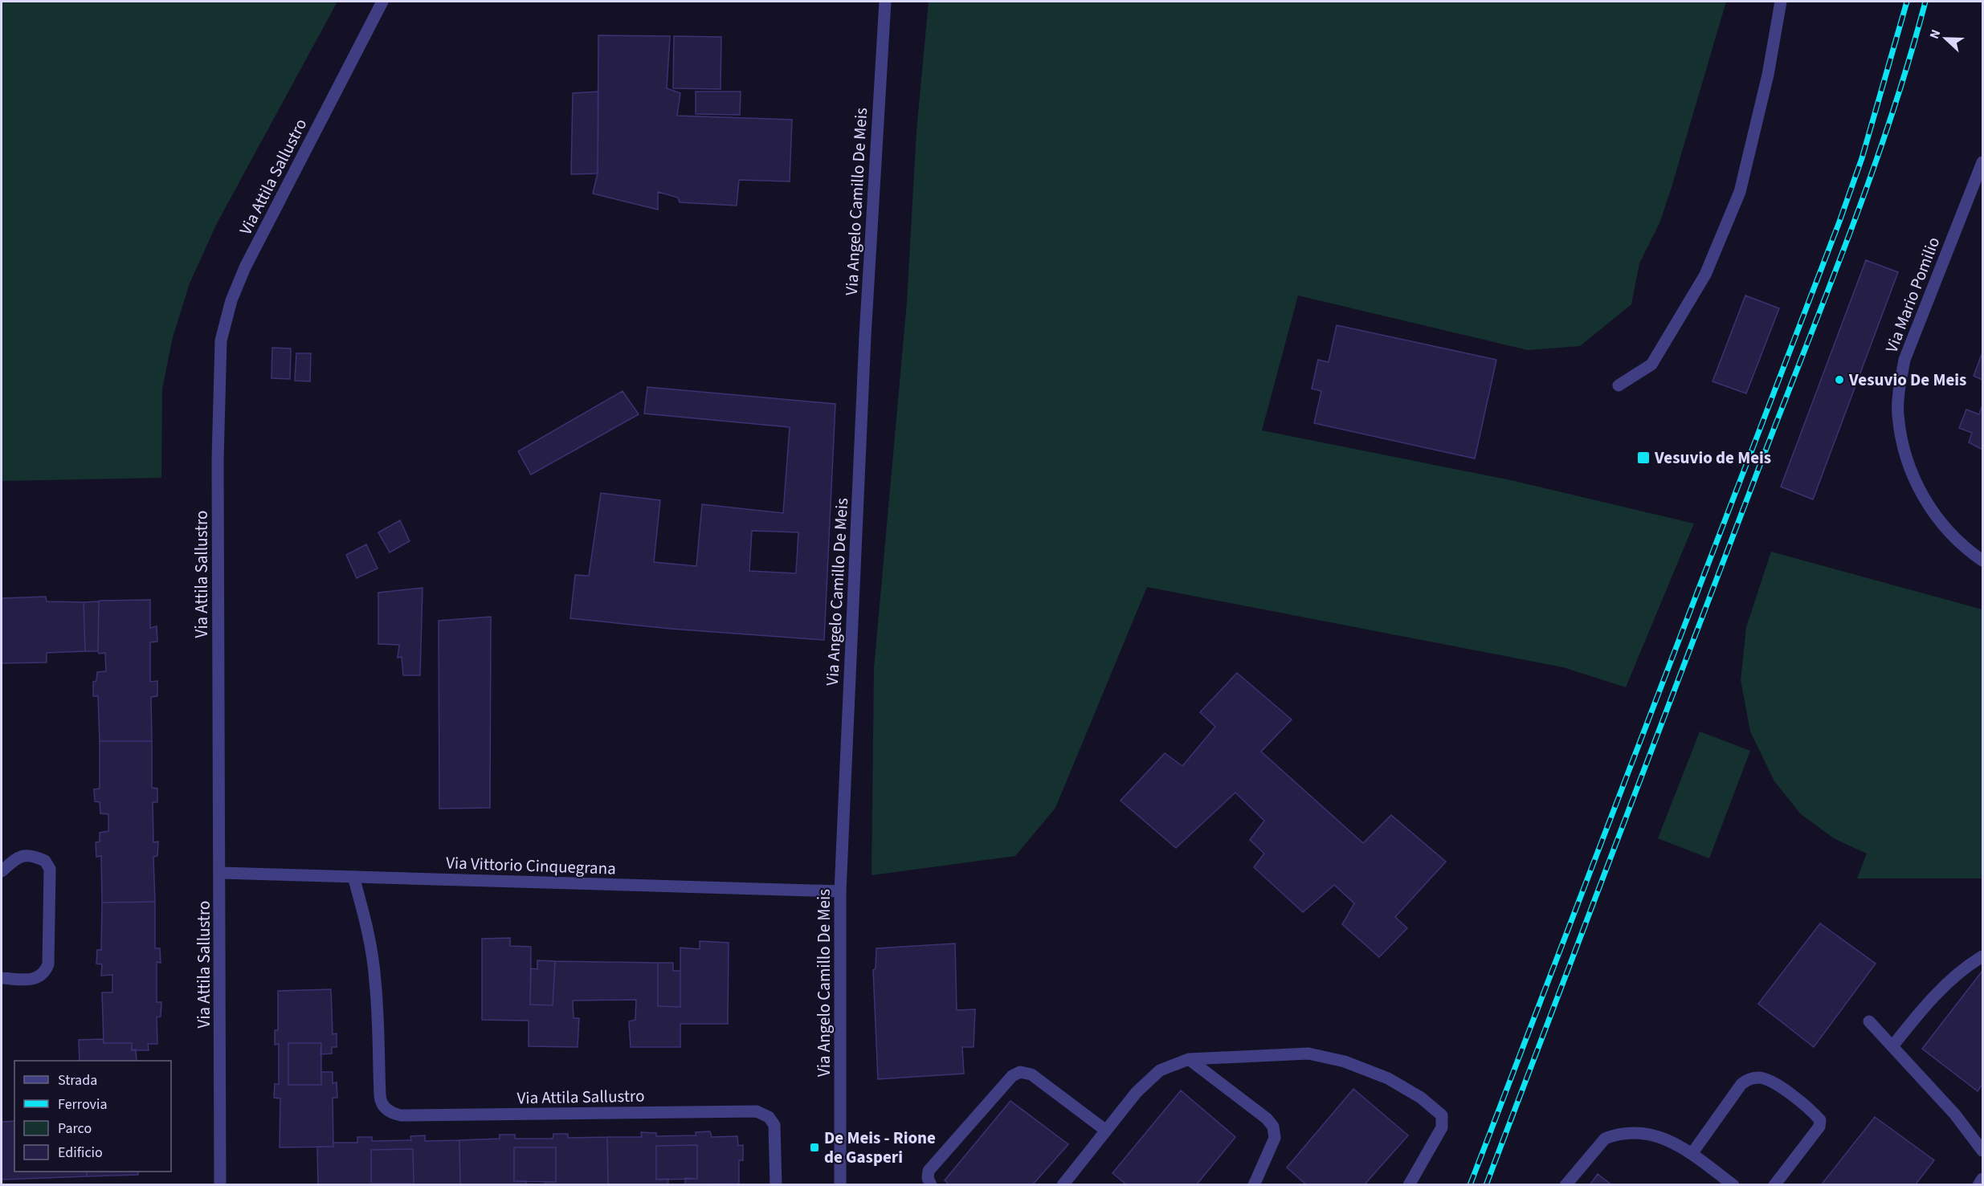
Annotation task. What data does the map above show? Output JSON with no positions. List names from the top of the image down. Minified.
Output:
{"streets":{"street":["Via Attila Sallustro","Via Angelo Camillo De Meis","Via Mario Pomilio","Via Vittorio Cinquegrana"]},"crossings":[["Via Attila Sallustro","Via Vittorio Cinquegrana"],["Via Angelo Camillo De Meis","Via Vittorio Cinquegrana"]],"places":{"other":["Vesuvio De Meis"],"transit":["Vesuvio de Meis","De Meis - Rione de Gasperi"]},"legend":["Strada","Ferrovia","Parco","Edificio"],"north":"left"}
